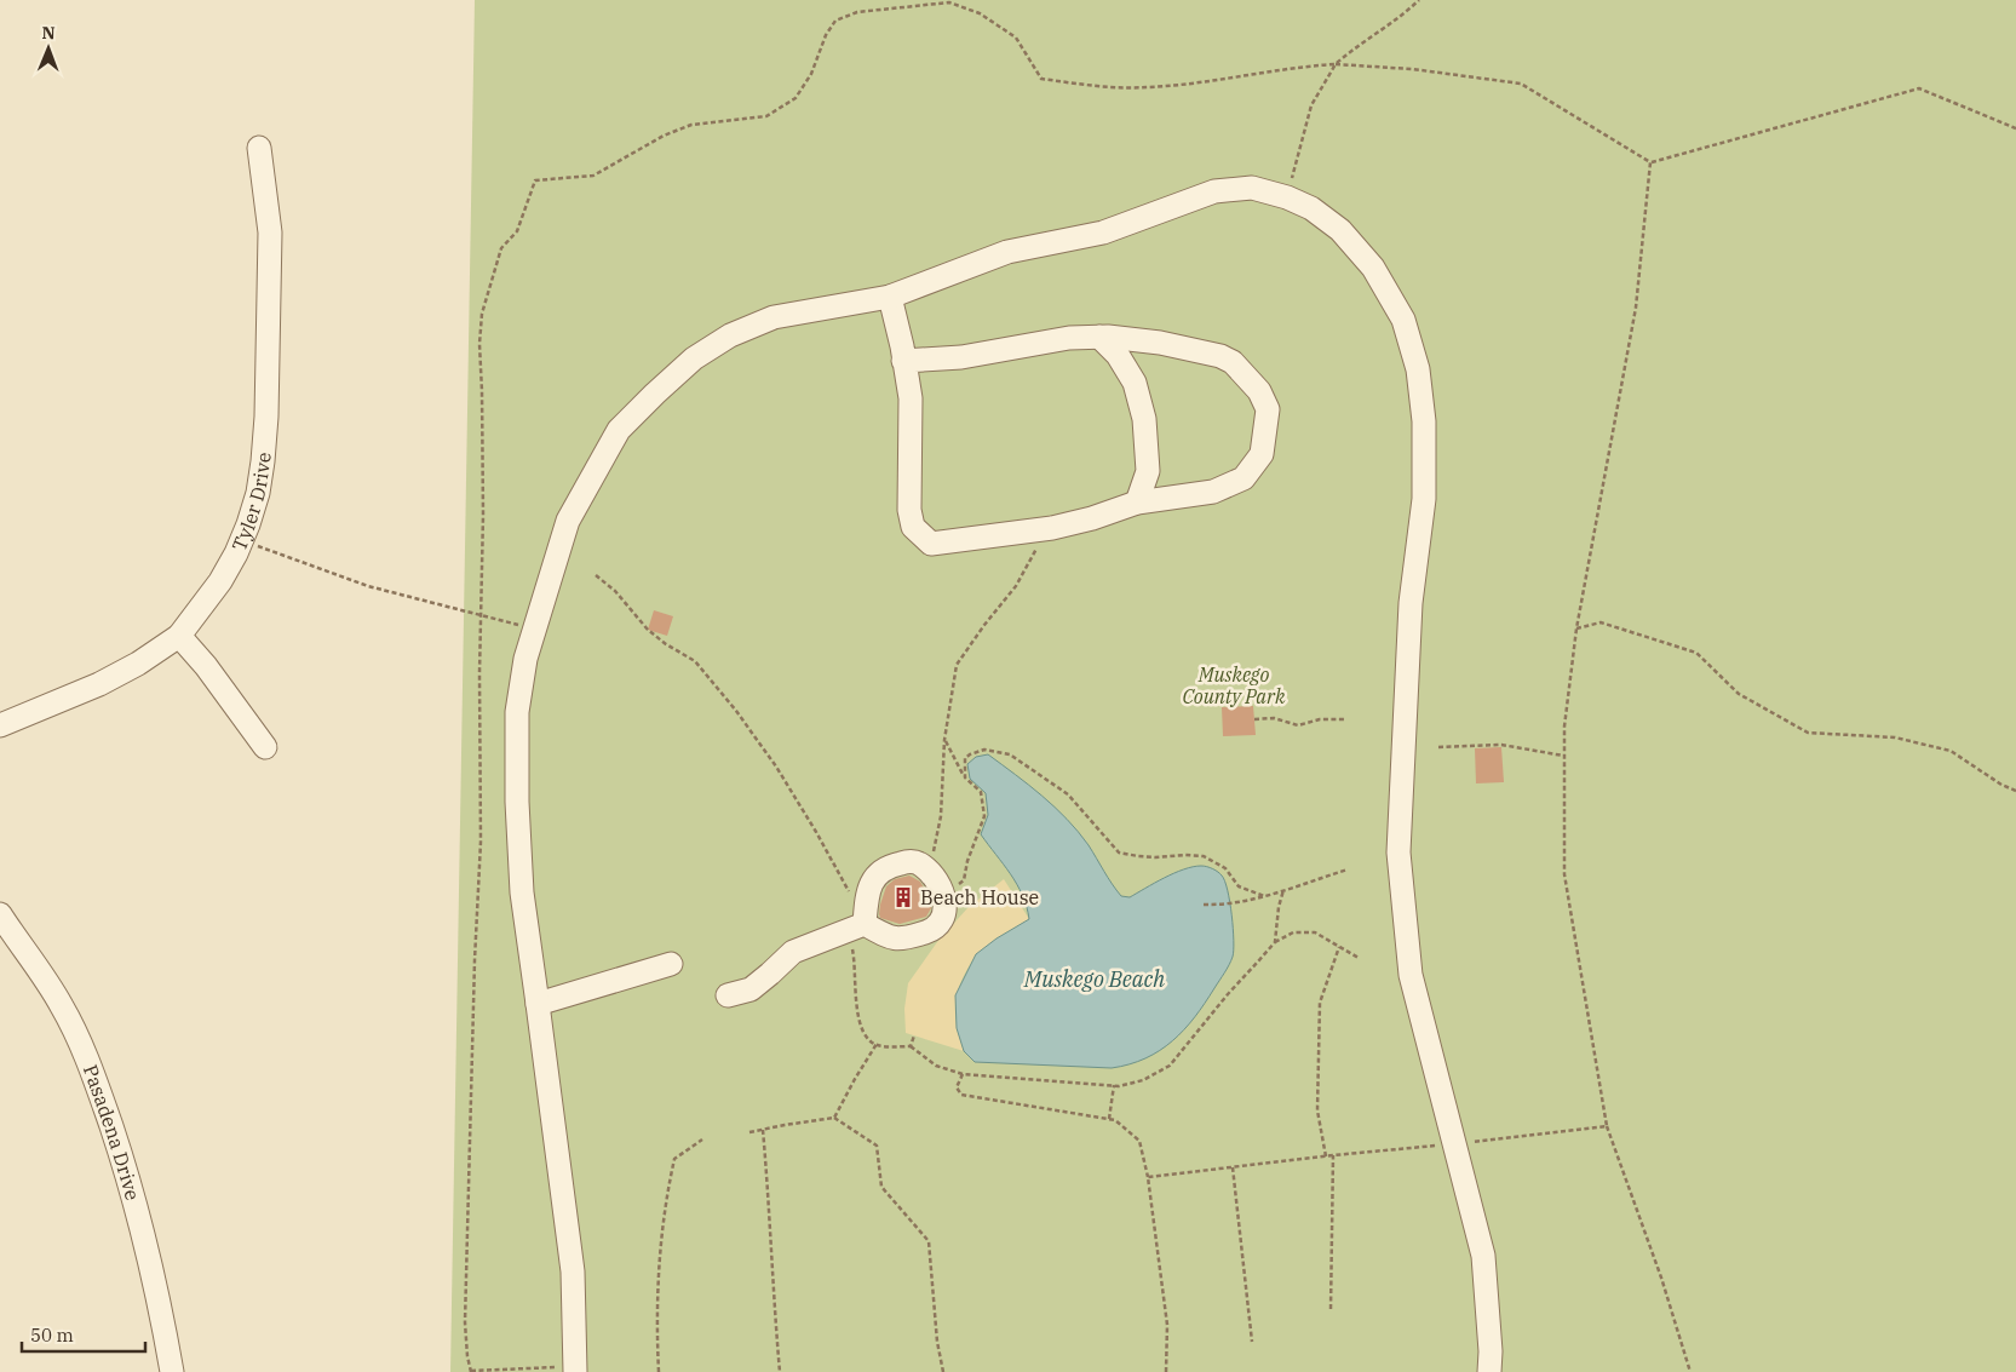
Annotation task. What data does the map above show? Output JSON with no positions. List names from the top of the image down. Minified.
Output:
{"streets":{"street":["Tyler Drive","Pasadena Drive"]},"water":["Muskego Beach"],"parks":["Muskego County Park"],"places":{"building":["Beach House"]},"scale_bar":"50 m","north":"top"}
